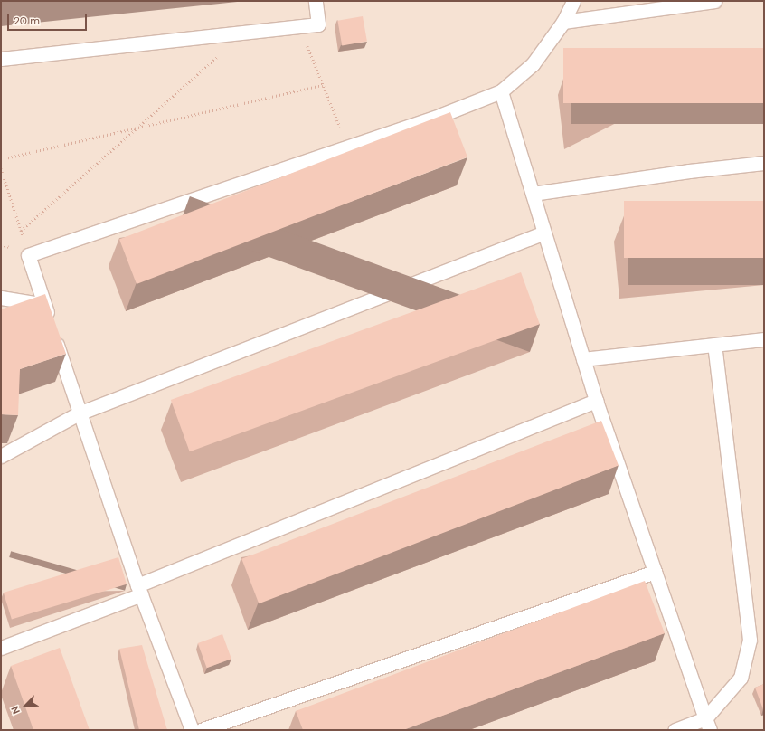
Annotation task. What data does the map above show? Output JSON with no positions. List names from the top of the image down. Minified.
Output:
{"scale_bar":"20 m","north":"bottom left"}
